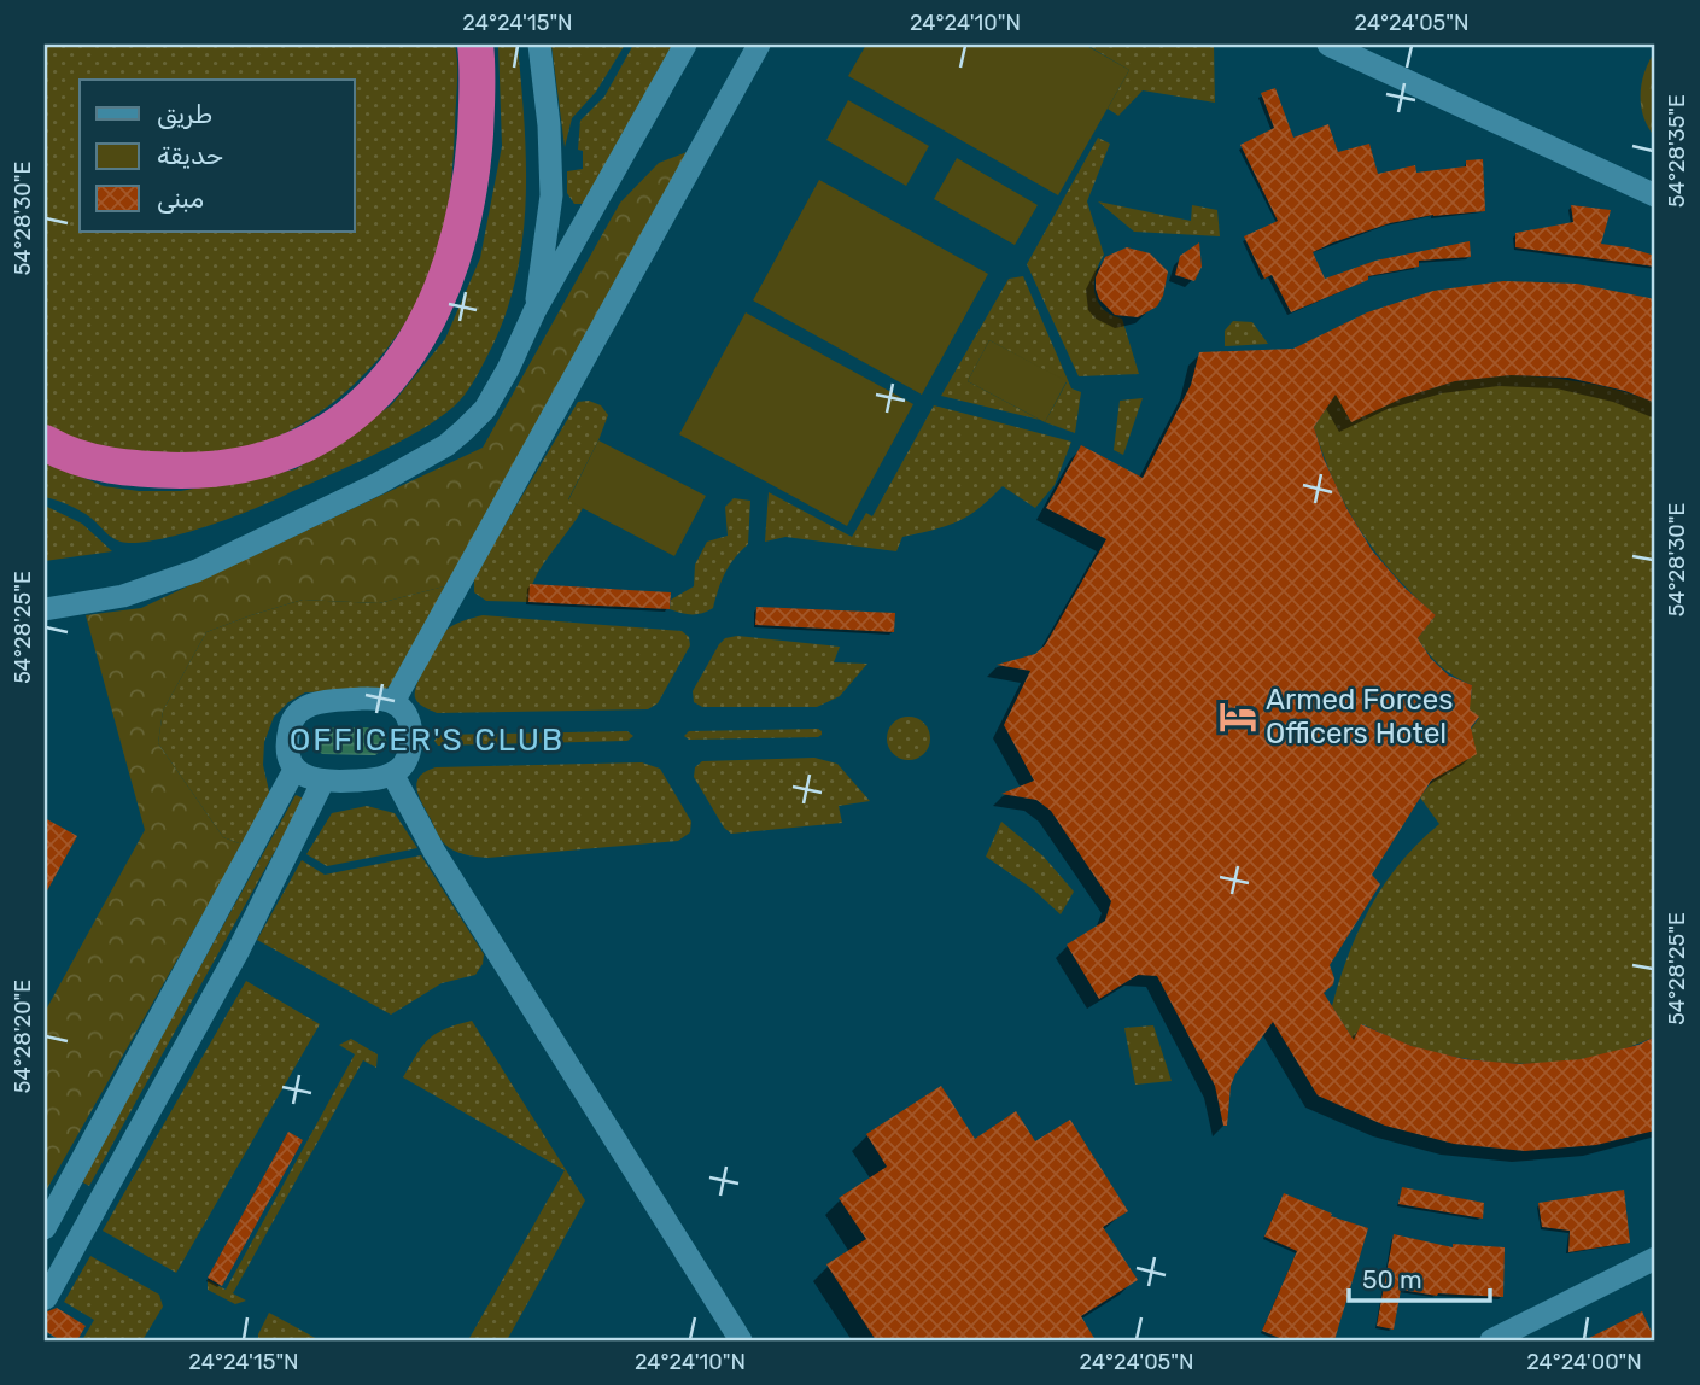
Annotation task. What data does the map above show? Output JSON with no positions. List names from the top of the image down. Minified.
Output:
{"districts":["OFFICER'S CLUB"],"places":{"hotel":["Armed Forces Officers Hotel"]},"legend":["طريق","حديقة","مبنى"],"scale_bar":"50 m","coordinates":["24°24'15\"N","24°24'10\"N","24°24'05\"N","54°28'35\"E","54°28'30\"E","54°28'25\"E","54°28'20\"E","24°24'00\"N"]}
